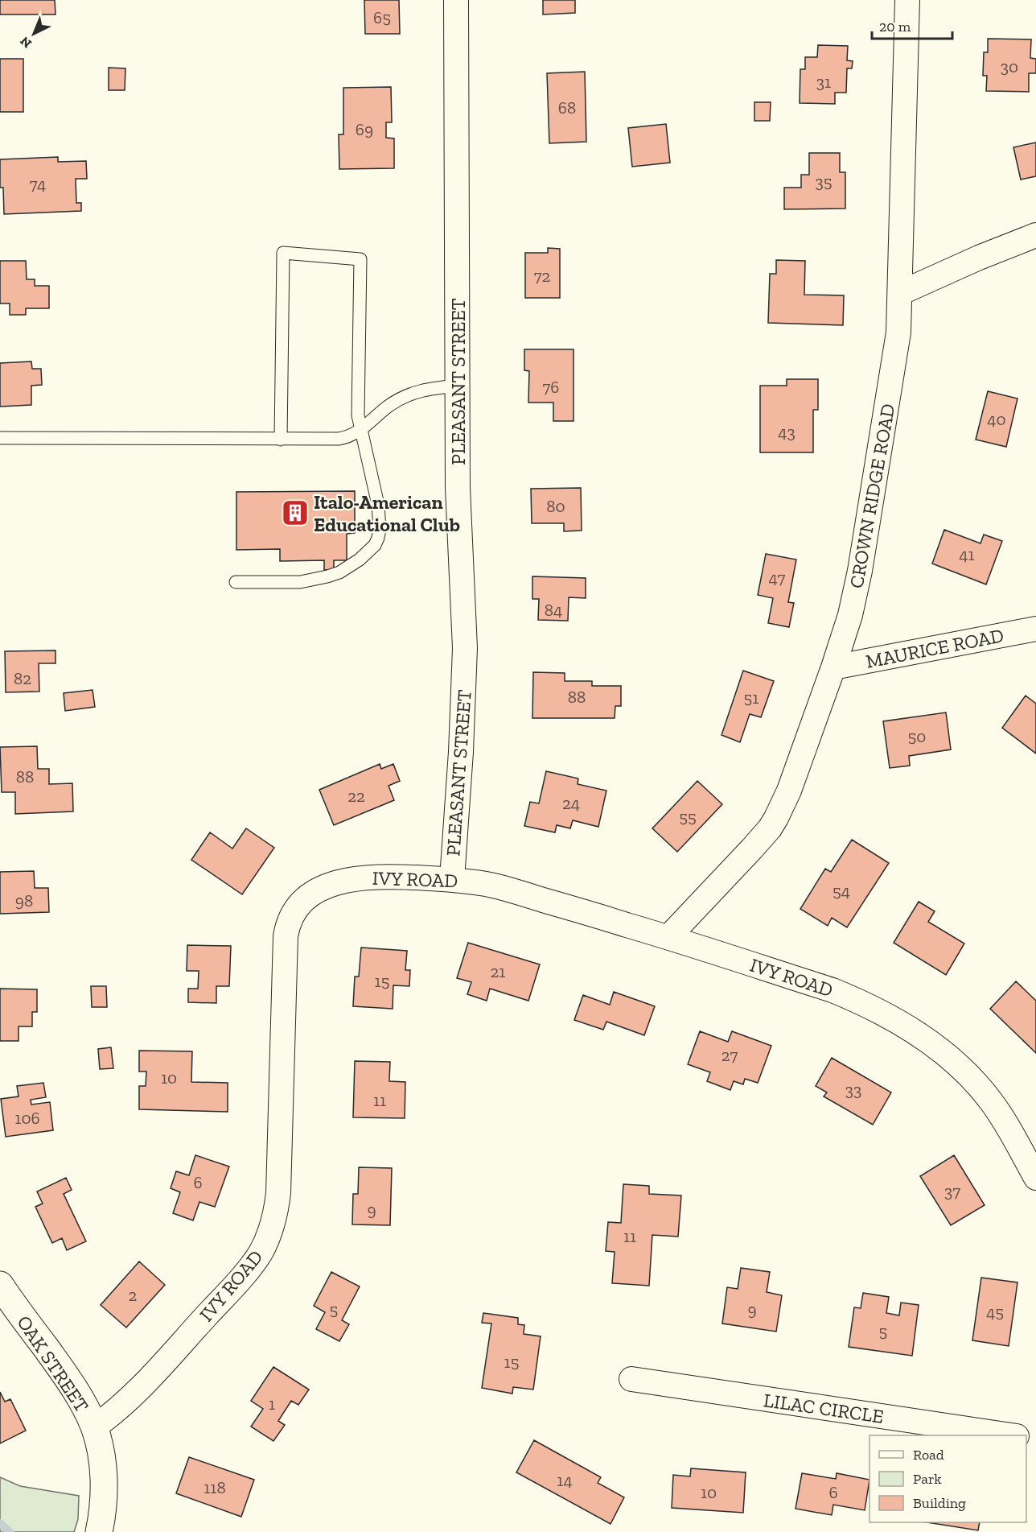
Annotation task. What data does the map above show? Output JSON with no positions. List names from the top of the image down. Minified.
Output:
{"streets":{"street":["PLEASANT STREET","CROWN RIDGE ROAD","MAURICE ROAD","IVY ROAD","OAK STREET","LILAC CIRCLE"]},"crossings":[["PLEASANT STREET","IVY ROAD"],["CROWN RIDGE ROAD","MAURICE ROAD"],["CROWN RIDGE ROAD","IVY ROAD"],["IVY ROAD","OAK STREET"]],"places":{"building":["Italo-American Educational Club"]},"house_numbers":["65","30","31","68","69","35","74","72","76","40","43","80","41","47","84","82","88","51","50","88","22","24","55","54","98","21","15","27","10","33","11","106","6","37","9","11","2","5","9","45","5","15","1","14","118","10","6"],"legend":["Road","Park","Building"],"scale_bar":"20 m","north":"bottom left"}
